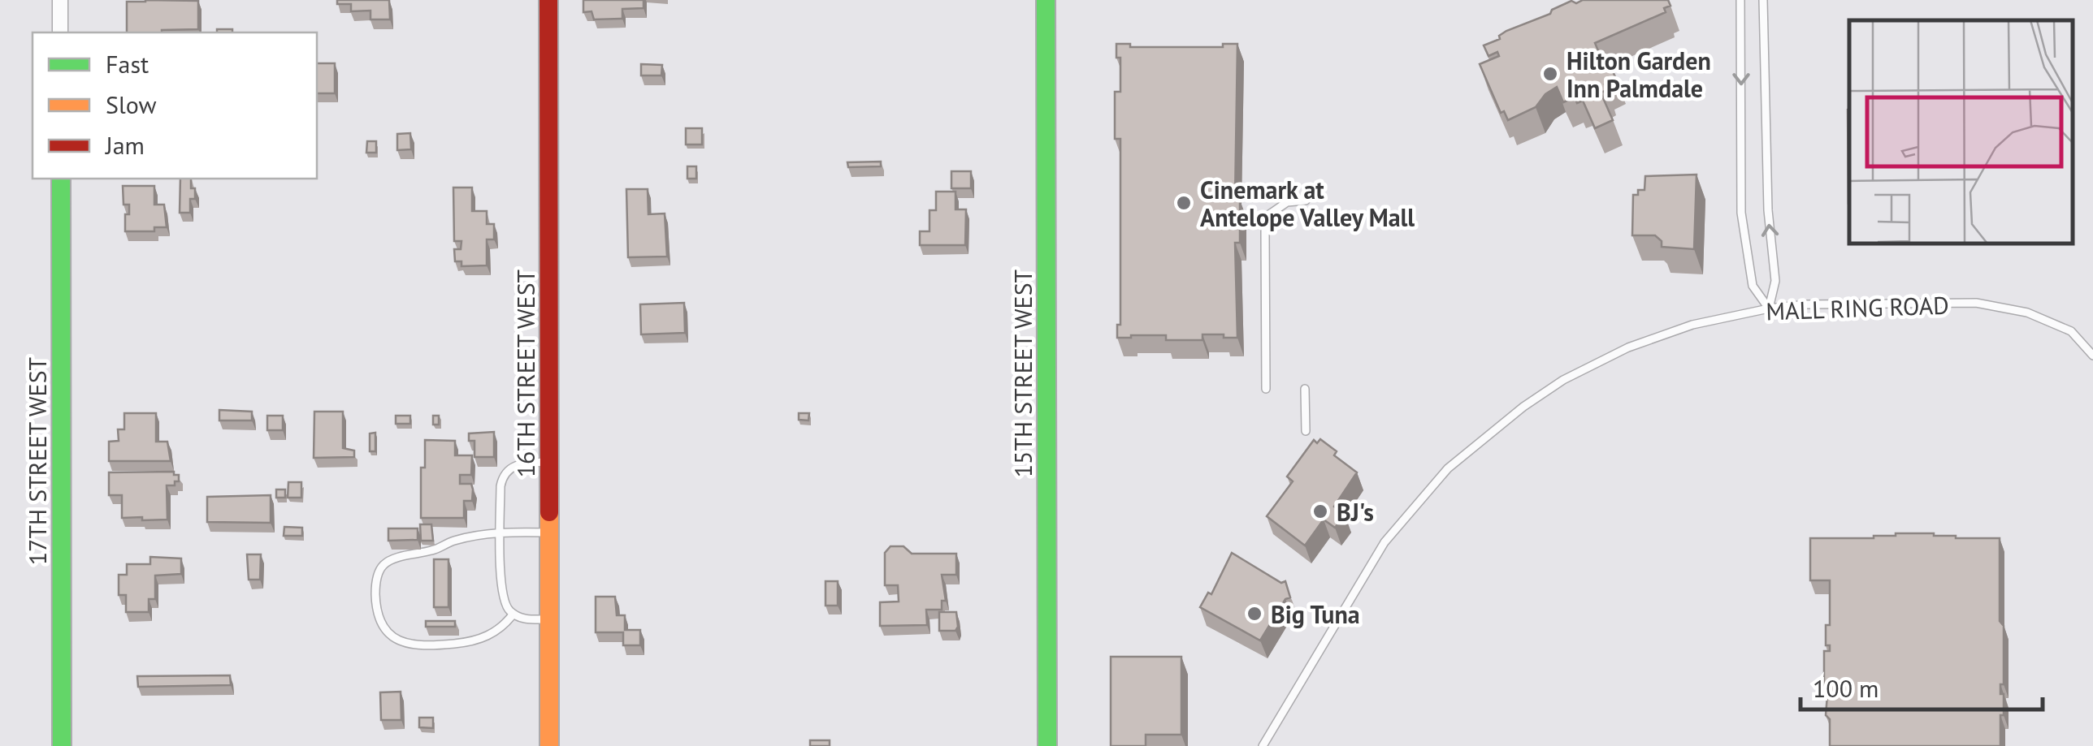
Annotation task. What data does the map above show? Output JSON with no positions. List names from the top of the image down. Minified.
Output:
{"streets":{"street":["16TH STREET WEST","15TH STREET WEST","17TH STREET WEST"],"lane":["MALL RING ROAD"]},"places":["Hilton Garden Inn Palmdale","Cinemark at Antelope Valley Mall","BJ's","Big Tuna"],"legend":["Fast","Slow","Jam"],"scale_bar":"100 m"}
